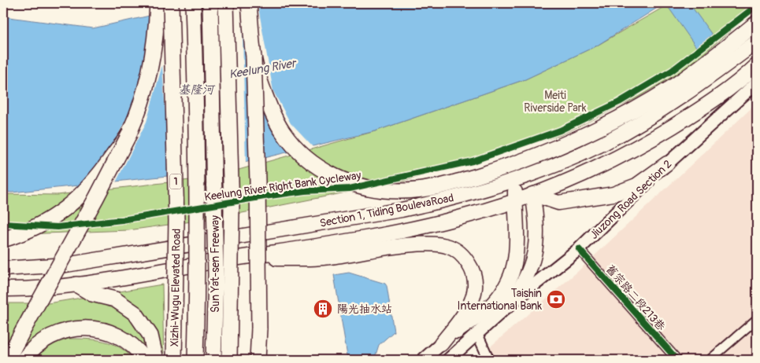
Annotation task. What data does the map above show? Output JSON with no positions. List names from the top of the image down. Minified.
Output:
{"streets":{"highway":["1","Section 1, Tiding BoulevaRoad","Sun Yat-sen Freeway","Xizhi-Wugu Elevated Road"],"main road":["Jiuzong Road Section 2"],"street":["舊宗路二段213巷"],"cycle path":["Keelung River Right Bank Cycleway"]},"crossings":[["Jiuzong Road Section 2","舊宗路二段213巷"]],"water":["Keelung River","基隆河"],"parks":["Meiti Riverside Park"],"places":{"bank":["Taishin International Bank"],"building":["陽光抽水站"]}}
